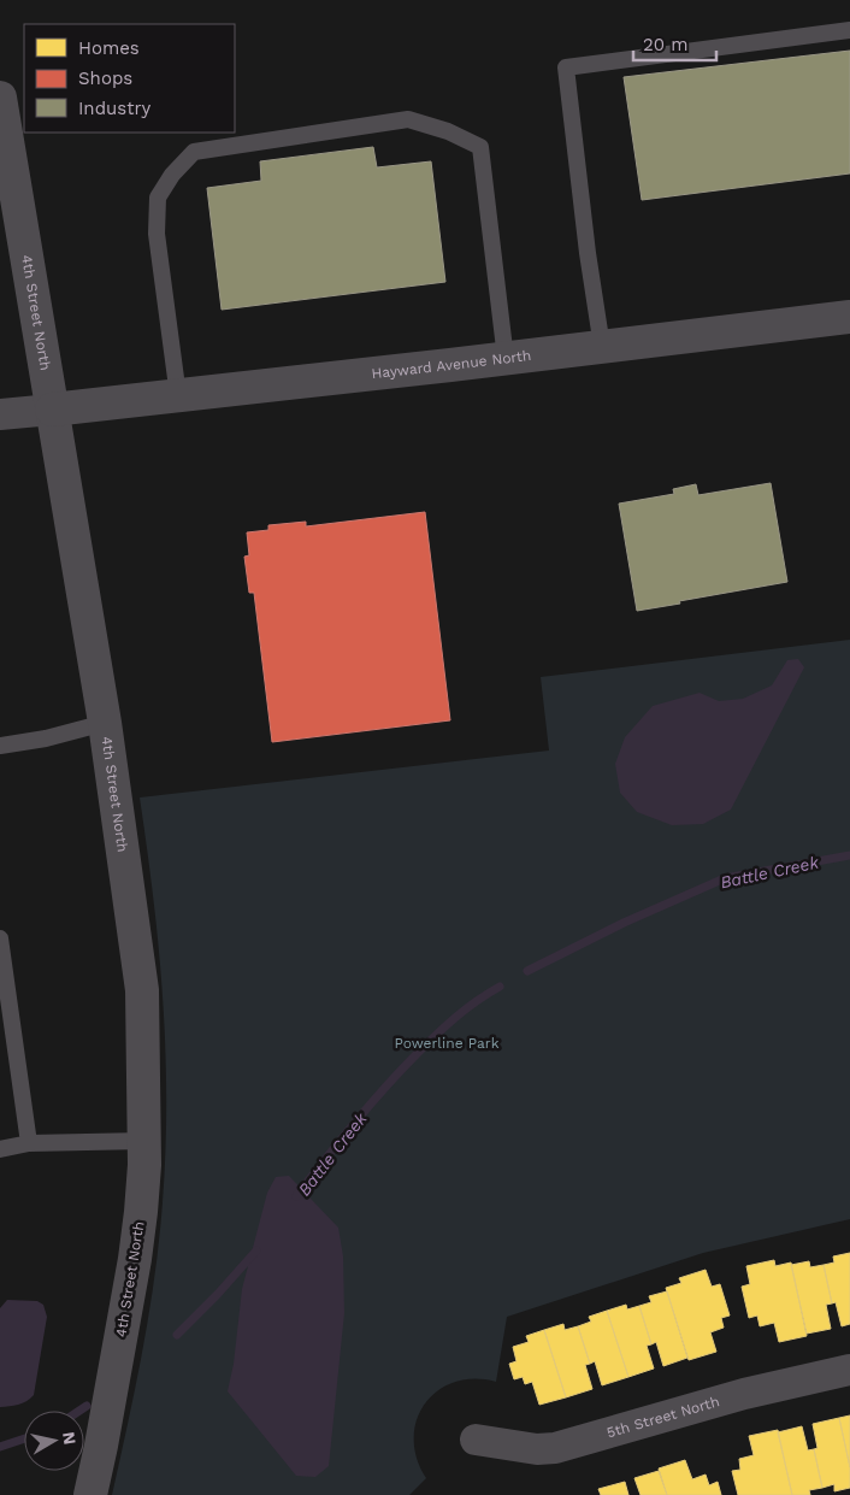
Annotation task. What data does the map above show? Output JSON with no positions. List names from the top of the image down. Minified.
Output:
{"streets":{"street":["4th Street North","Hayward Avenue North","5th Street North"]},"crossings":[["4th Street North","Hayward Avenue North"]],"water":["Battle Creek"],"parks":["Powerline Park"],"legend":["Homes","Shops","Industry"],"scale_bar":"20 m","north":"right"}
